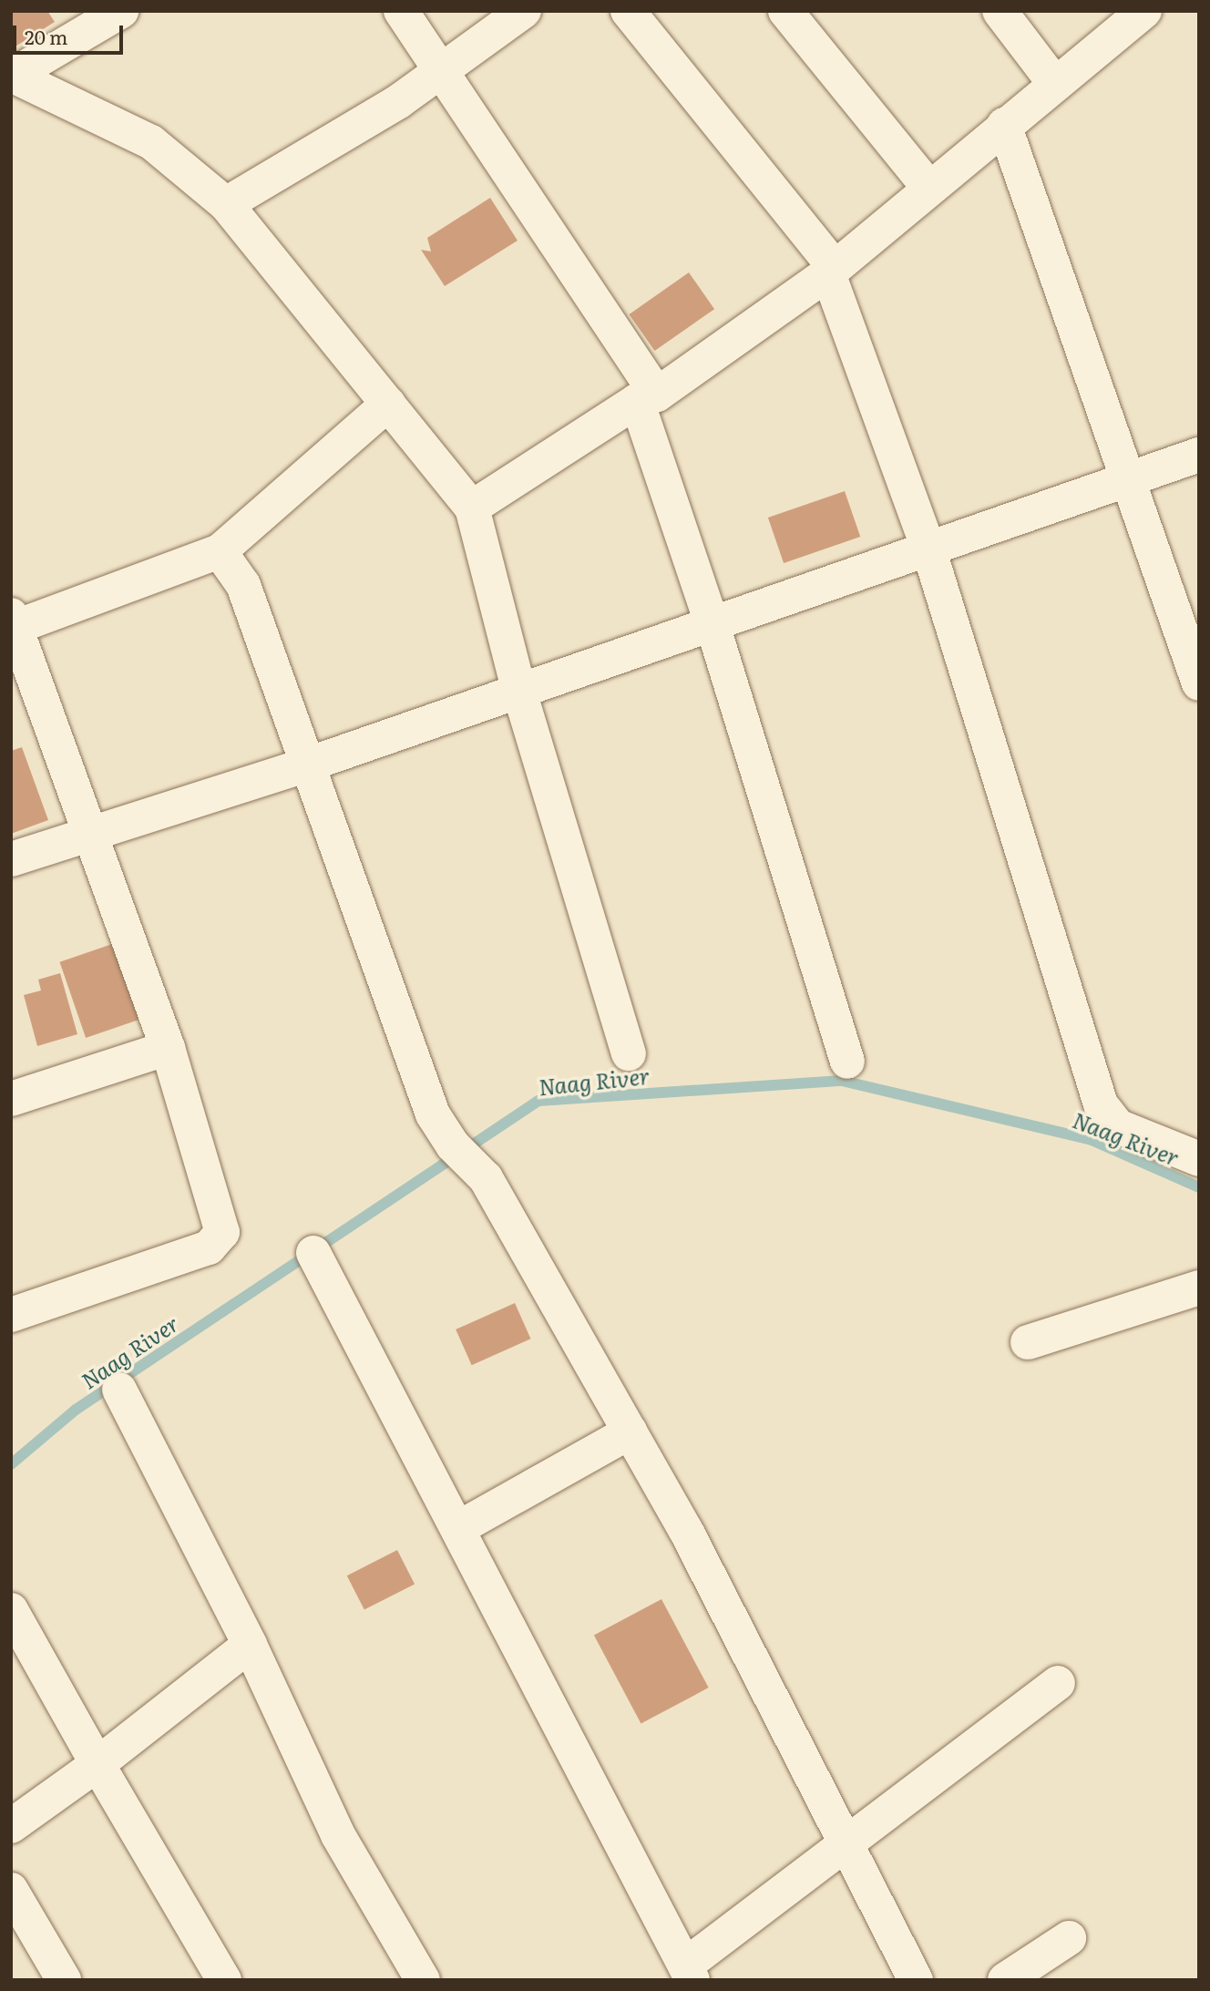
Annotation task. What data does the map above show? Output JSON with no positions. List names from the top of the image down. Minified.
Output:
{"water":["Naag River"],"scale_bar":"20 m"}
